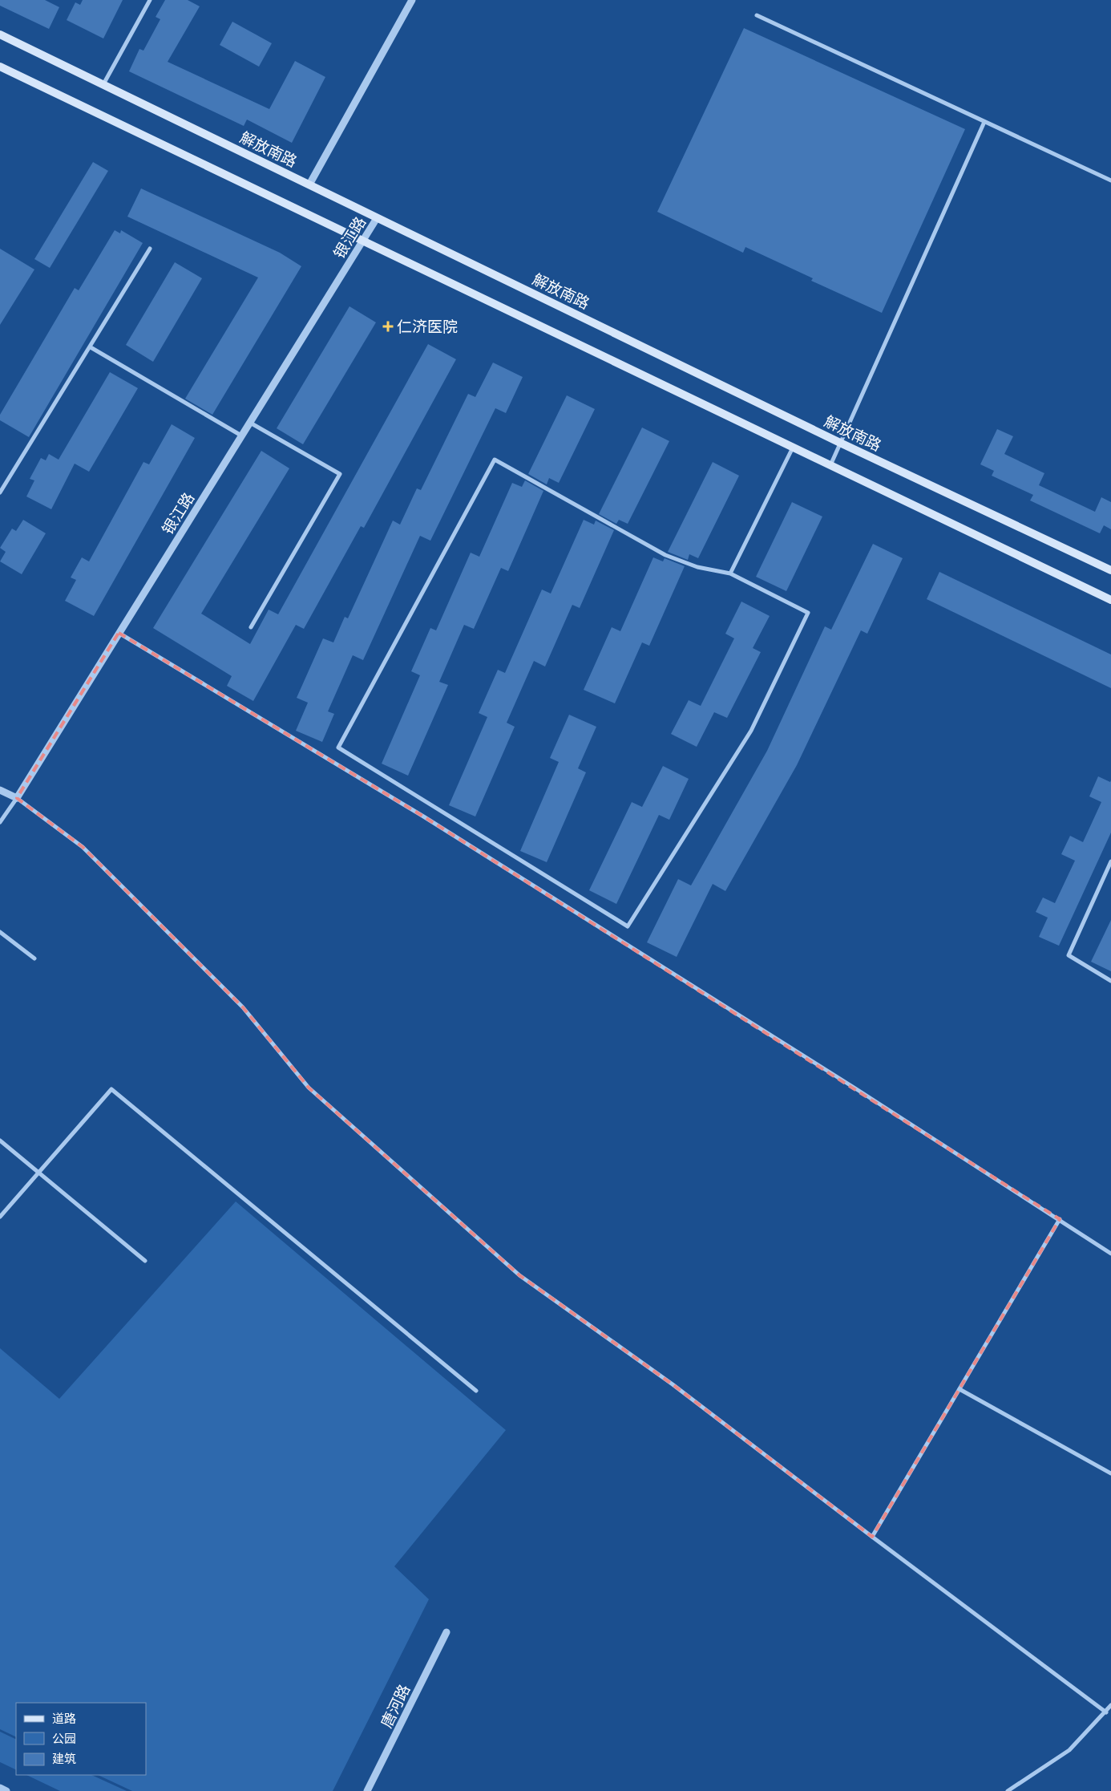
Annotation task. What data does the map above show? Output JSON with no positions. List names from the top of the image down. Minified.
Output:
{"streets":{"main road":["解放南路"],"street":["银江路","唐河路"]},"crossings":[["解放南路","银江路"]],"places":{"health":["仁济医院"]},"legend":["道路","公园","建筑"]}
